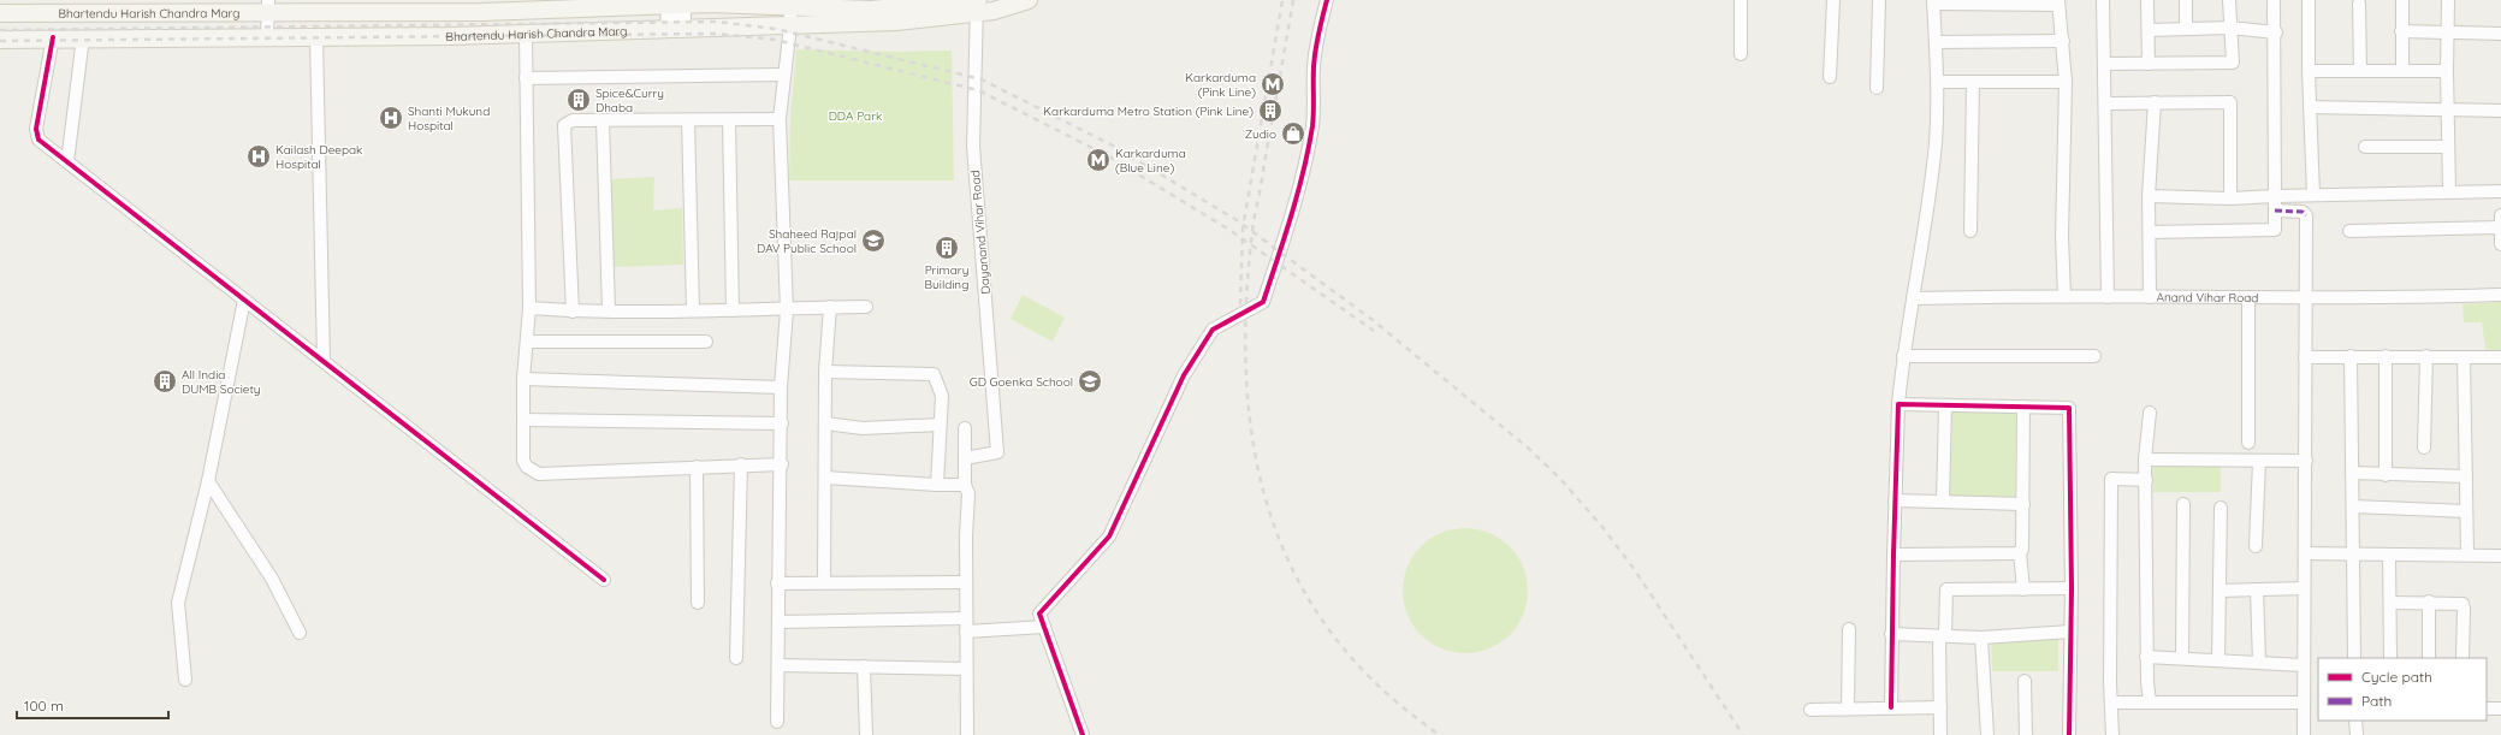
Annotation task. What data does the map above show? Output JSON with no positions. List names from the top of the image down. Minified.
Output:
{"streets":{"main road":["Bhartendu Harish Chandra Marg"],"street":["Dayanand Vihar Road","Anand Vihar Road"]},"crossings":[["Bhartendu Harish Chandra Marg","Dayanand Vihar Road"]],"parks":["DDA Park"],"places":{"metro station":["Karkarduma (Pink Line)","Karkarduma (Blue Line)"],"building":["Spice&Curry Dhaba","Karkarduma Metro Station (Pink Line)","Primary Building","All India DUMB Society"],"hospital":["Shanti Mukund Hospital","Kailash Deepak Hospital"],"shop":["Zudio"],"school or university":["Shaheed Rajpal DAV Public School","GD Goenka School"]},"legend":["Cycle path","Path"],"scale_bar":"100 m"}
